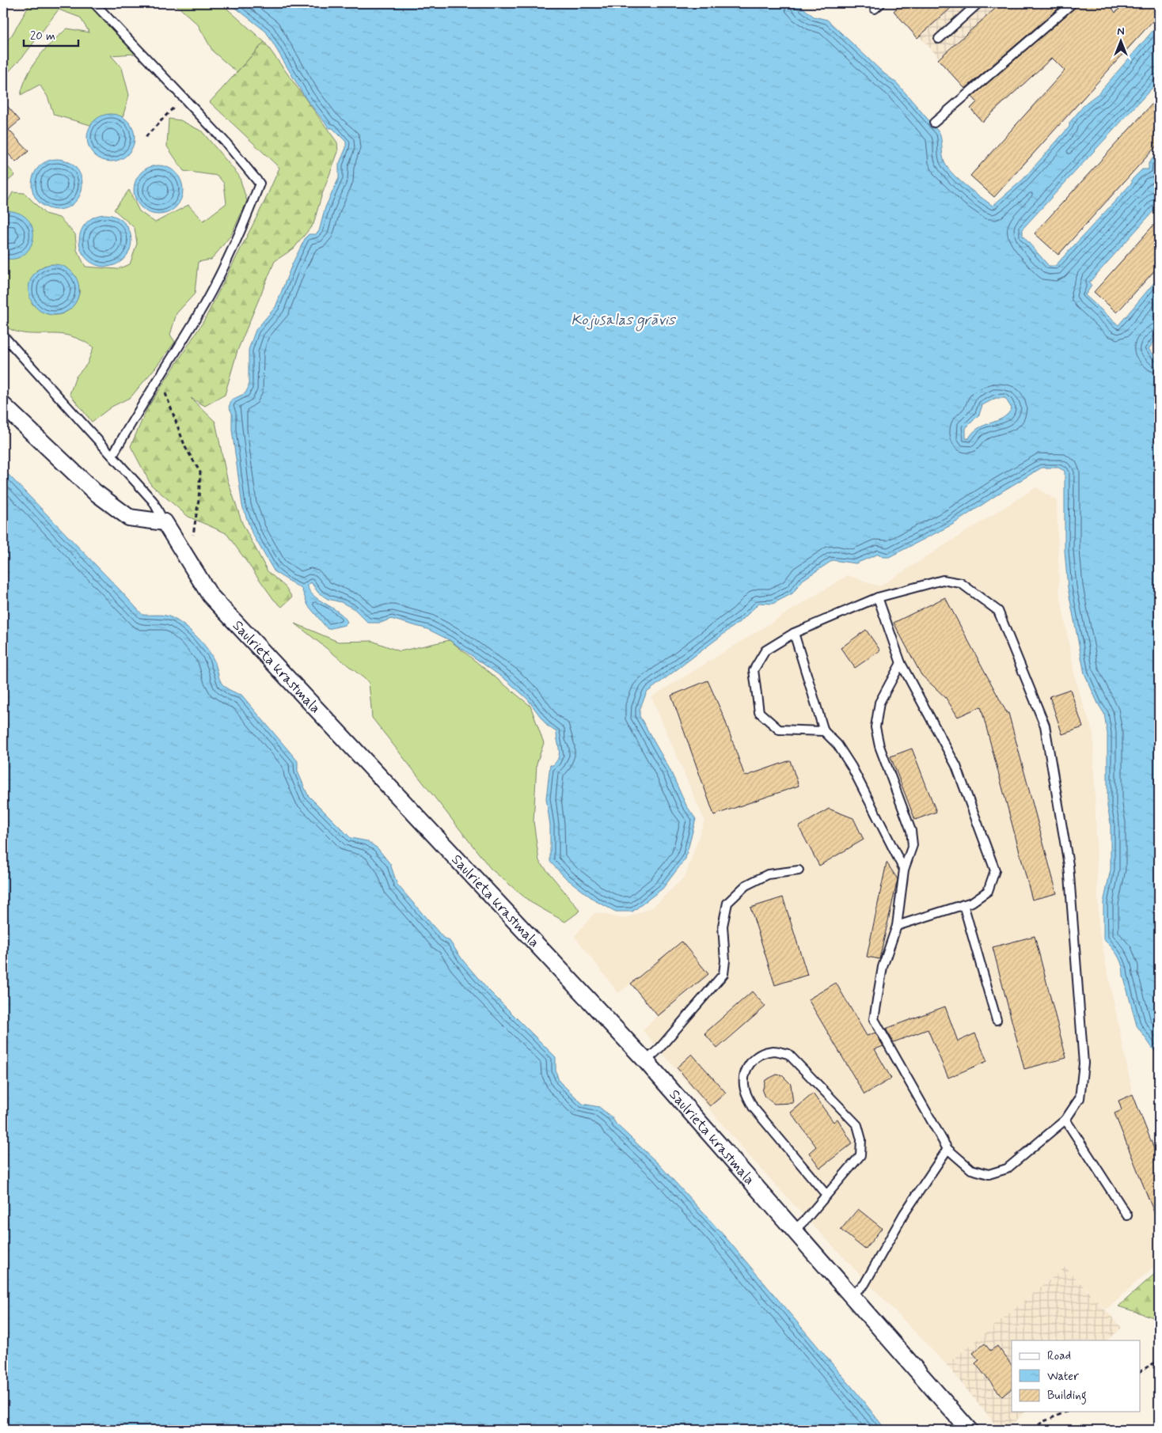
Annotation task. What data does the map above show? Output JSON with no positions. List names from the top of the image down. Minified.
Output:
{"streets":{"street":["Saulrieta krastmala"]},"water":["Kojusalas grāvis"],"legend":["Road","Water","Building"],"scale_bar":"20 m","north":"top"}
